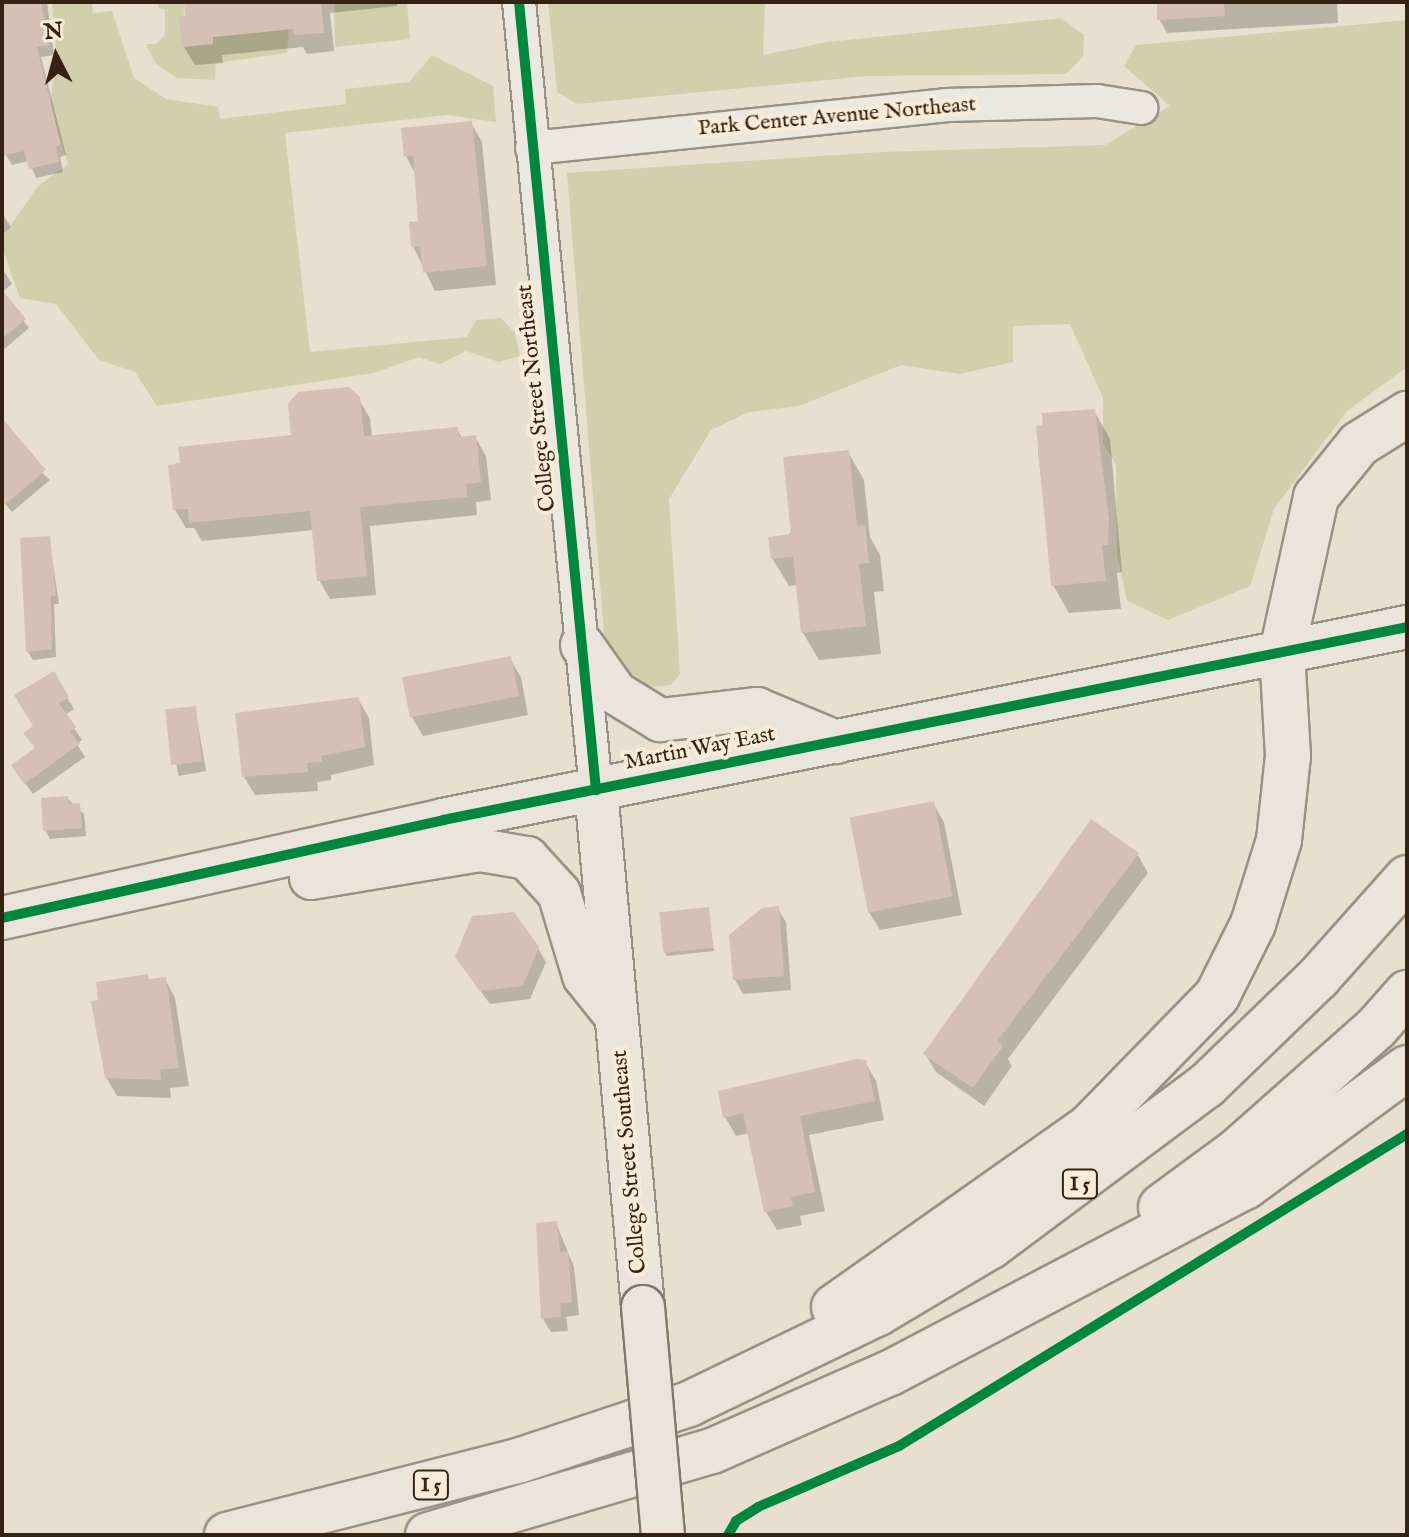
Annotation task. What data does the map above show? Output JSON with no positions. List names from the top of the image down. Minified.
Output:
{"streets":{"highway":["I 5"],"main road":["Martin Way East","College Street Southeast"],"street":["Park Center Avenue Northeast","College Street Northeast"]},"crossings":[["Park Center Avenue Northeast","College Street Northeast"],["College Street Northeast","Martin Way East"],["College Street Northeast","College Street Southeast"],["Martin Way East","College Street Southeast"]],"north":"top"}
